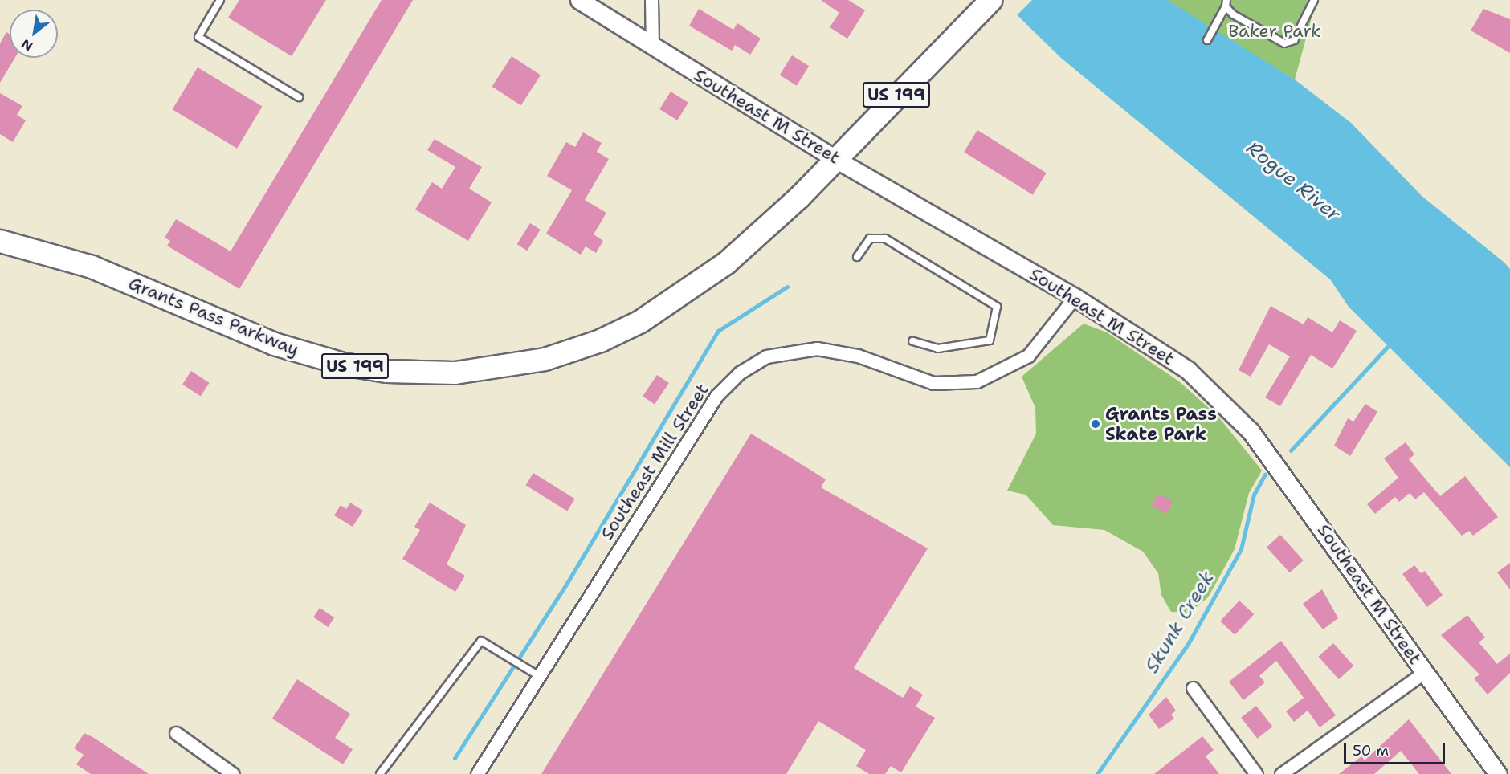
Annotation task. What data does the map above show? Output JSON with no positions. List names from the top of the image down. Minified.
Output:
{"streets":{"highway":["US 199","Grants Pass Parkway"],"street":["Southeast M Street","Southeast Mill Street"]},"crossings":[["Southeast M Street","Grants Pass Parkway"],["Southeast M Street","Southeast Mill Street"]],"water":["Rogue River","Skunk Creek"],"parks":["Baker Park"],"places":["Grants Pass Skate Park"],"scale_bar":"50 m","north":"bottom left"}
